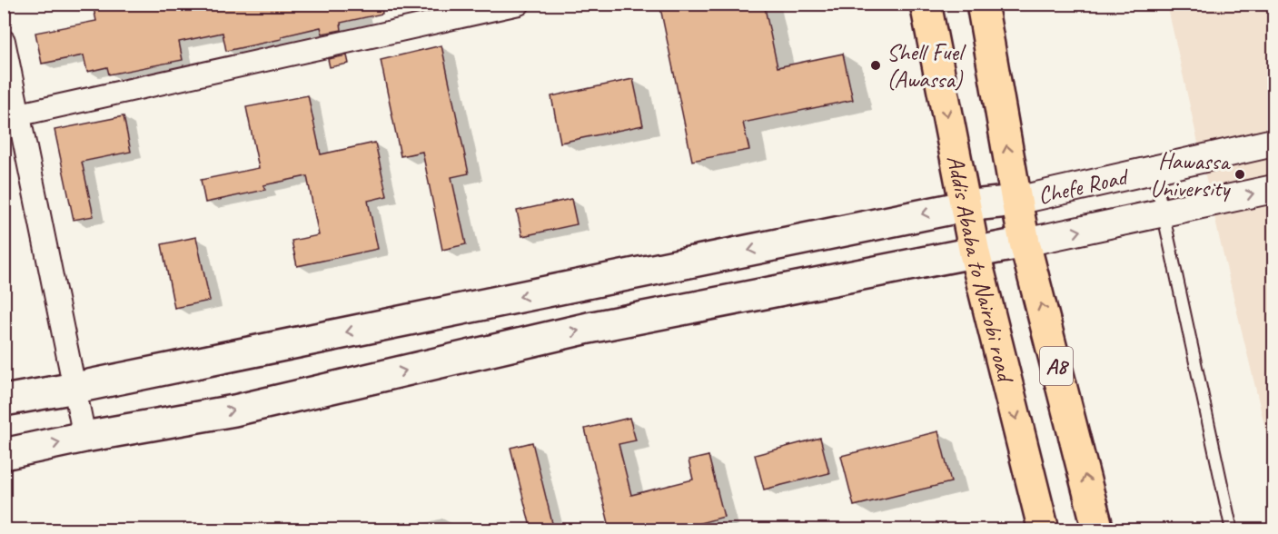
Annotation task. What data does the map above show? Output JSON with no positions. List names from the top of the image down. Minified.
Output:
{"streets":{"highway":["Addis Ababa to Nairobi road","A8"],"street":["Chefe Road"]},"crossings":[["Chefe Road","Addis Ababa to Nairobi road"]],"places":["Shell Fuel (Awassa)","Hawassa University"]}
